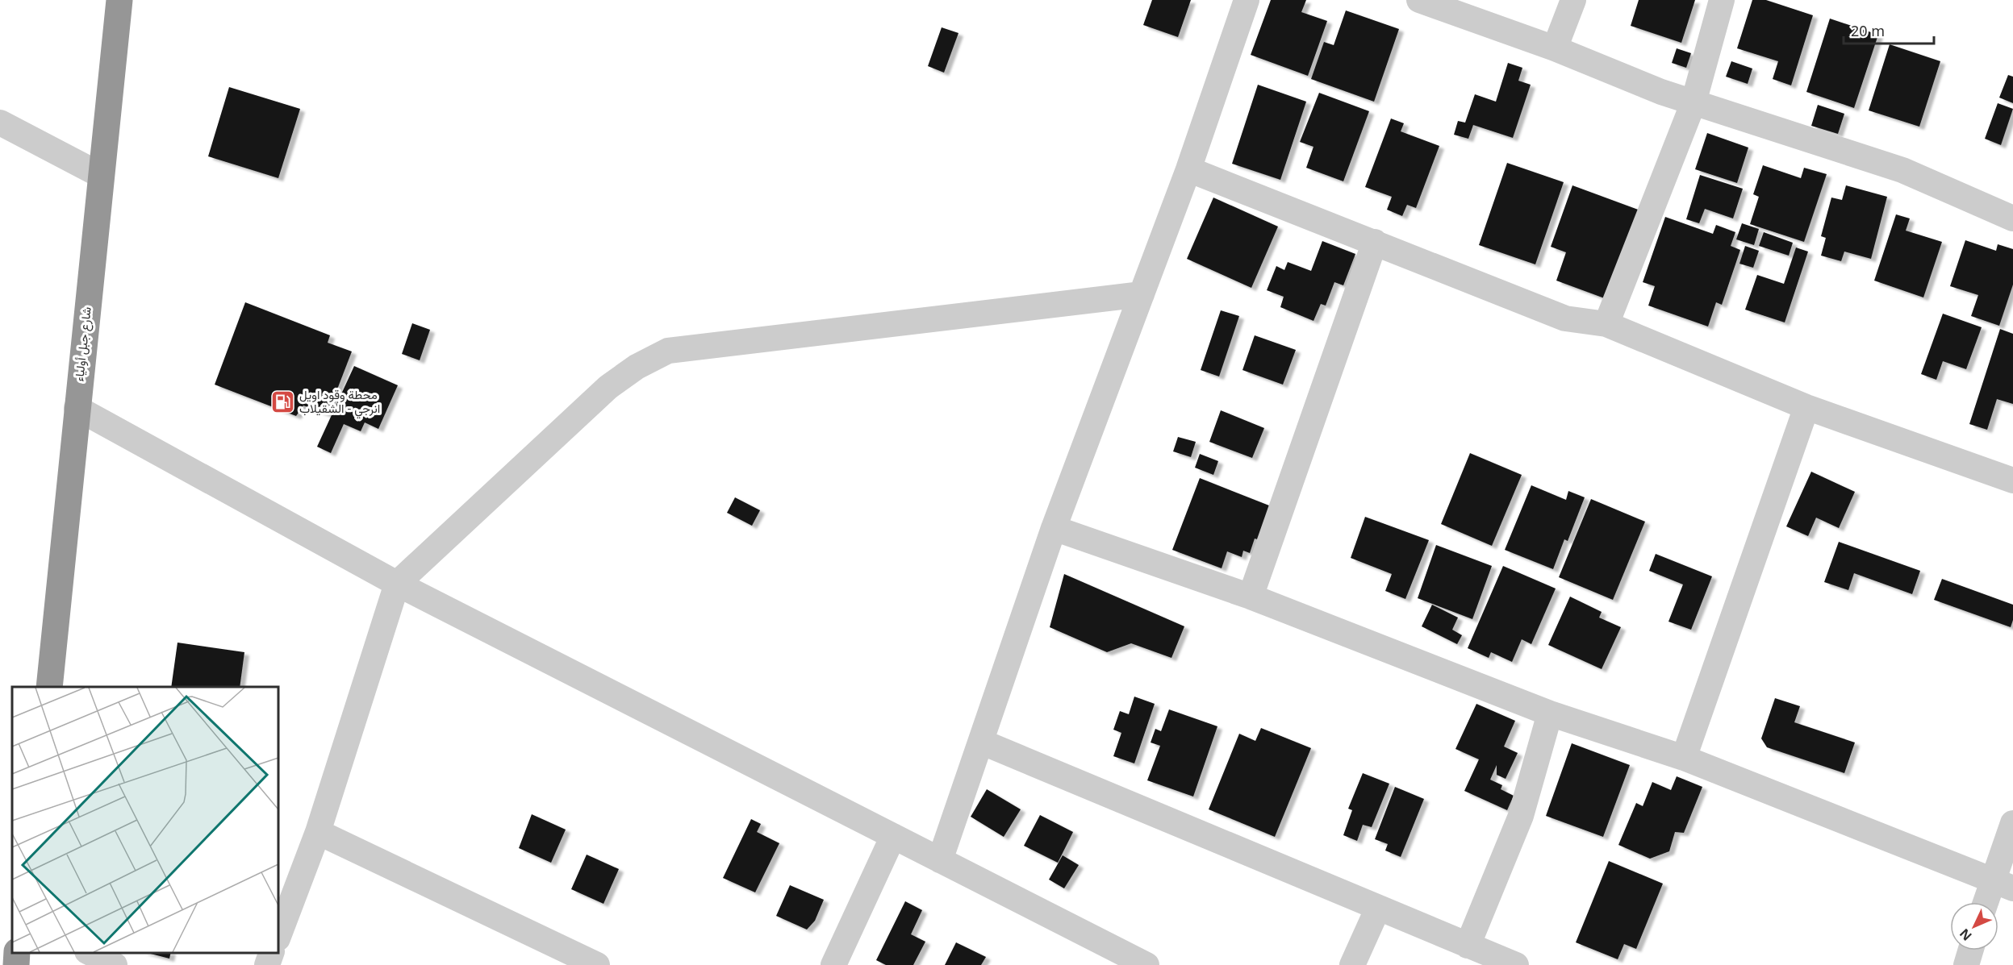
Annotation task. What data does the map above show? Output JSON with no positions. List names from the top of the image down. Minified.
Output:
{"streets":{"highway":["شارع جبل أولياء"]},"places":{"fuel station":["محطة وقود اويل انرجي - الشقيلاب"]},"scale_bar":"20 m","north":"bottom left"}
